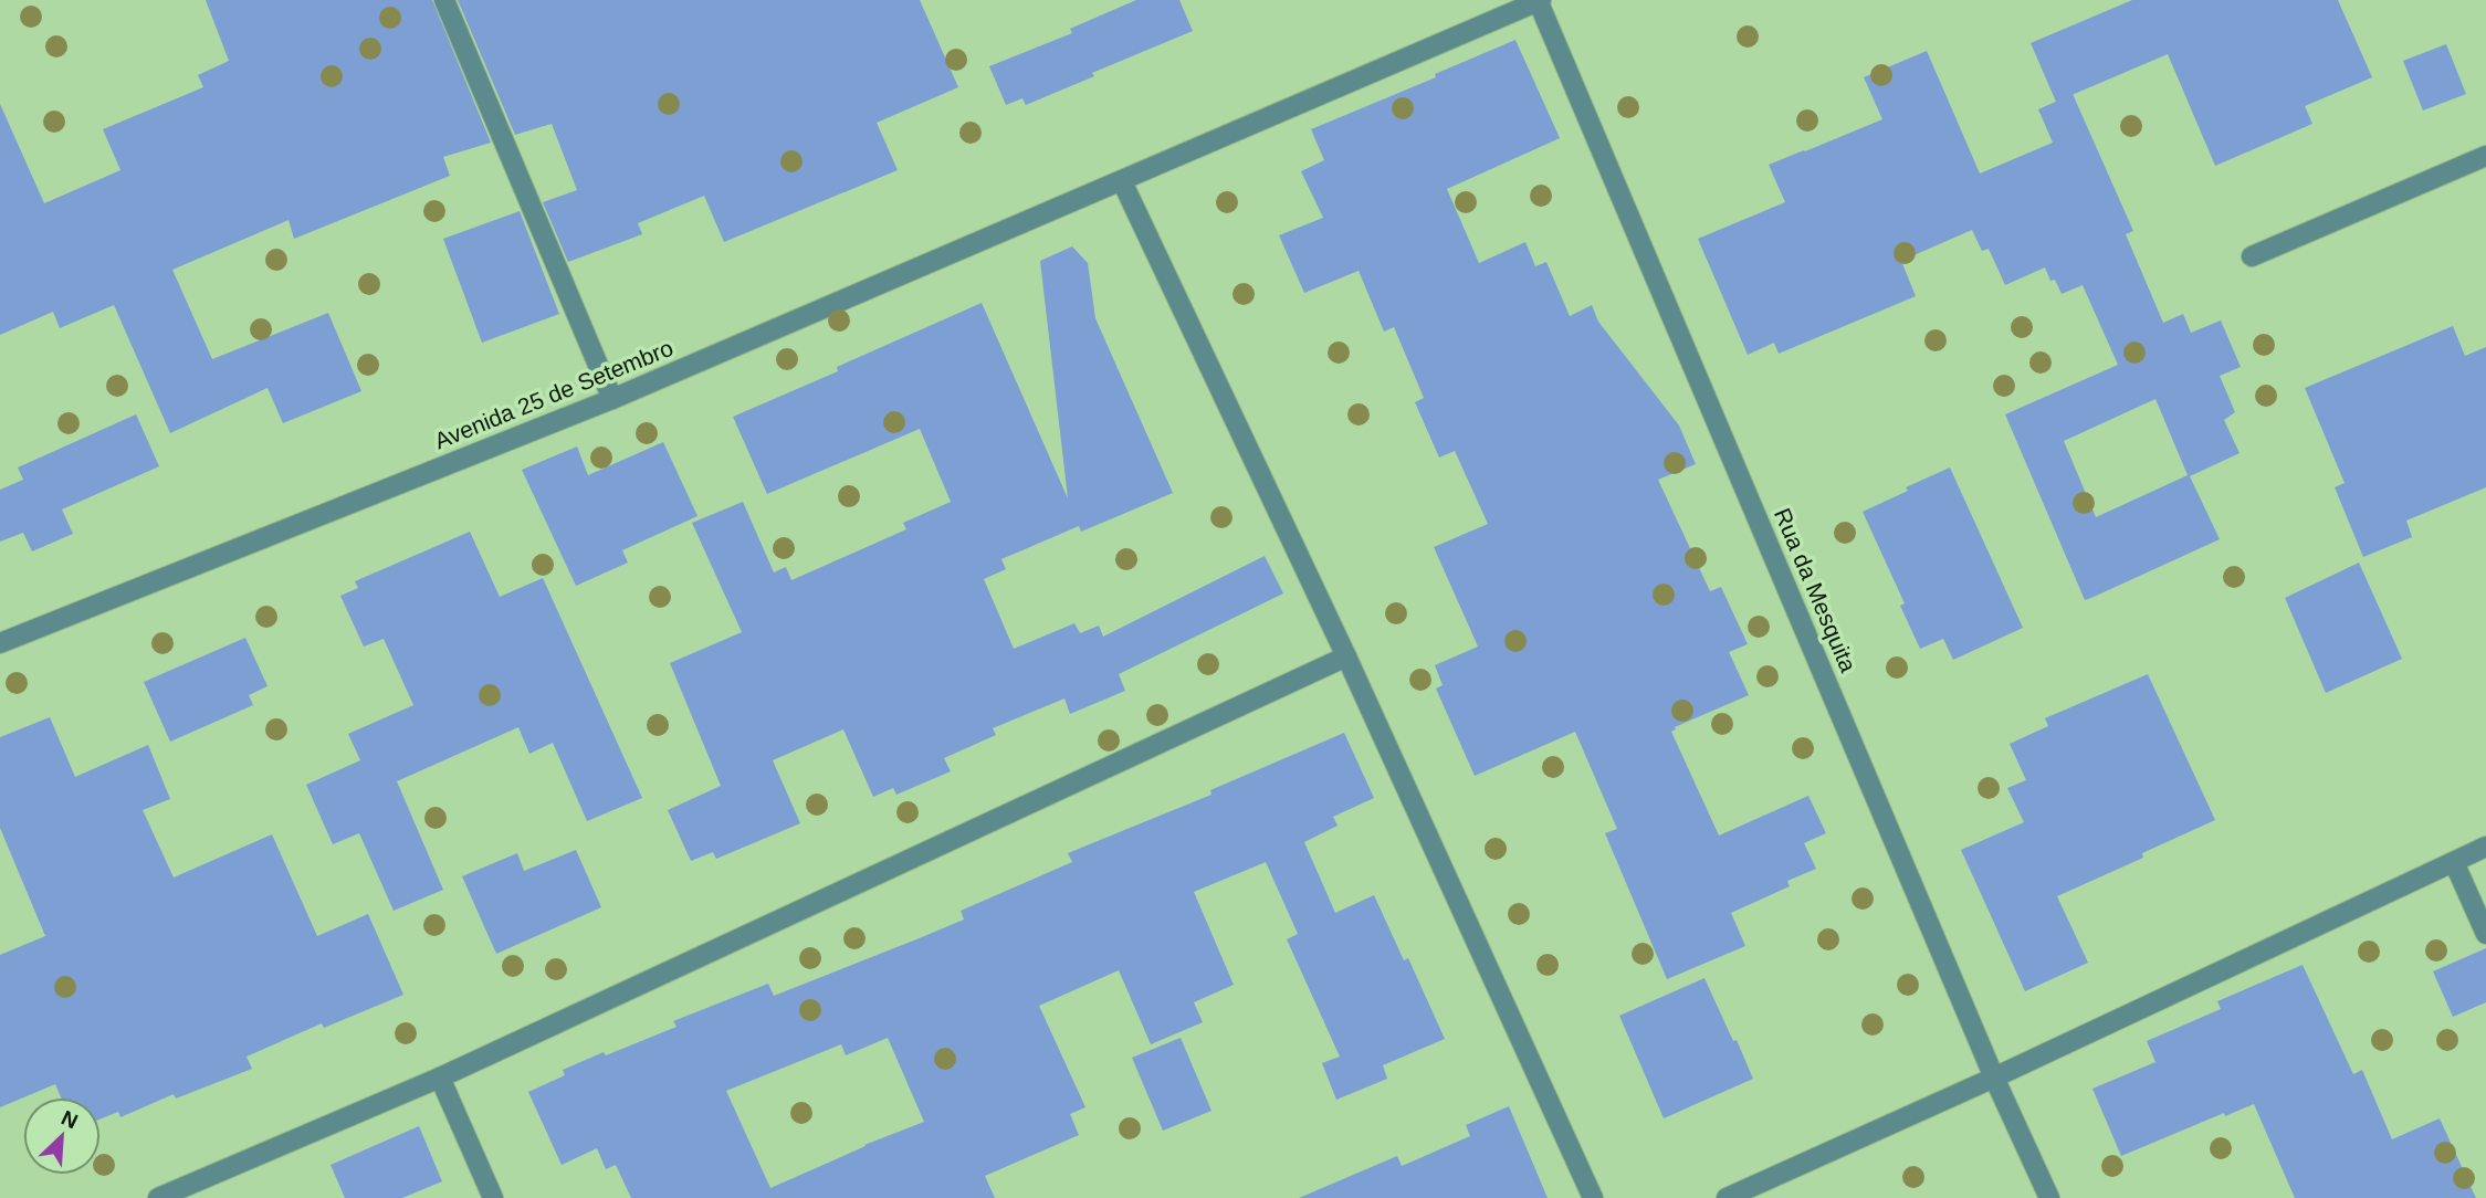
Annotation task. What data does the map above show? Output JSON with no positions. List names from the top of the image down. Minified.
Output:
{"streets":{"street":["Avenida 25 de Setembro","Rua da Mesquita"]},"crossings":[["Avenida 25 de Setembro","Rua da Mesquita"]],"north":"top right"}
